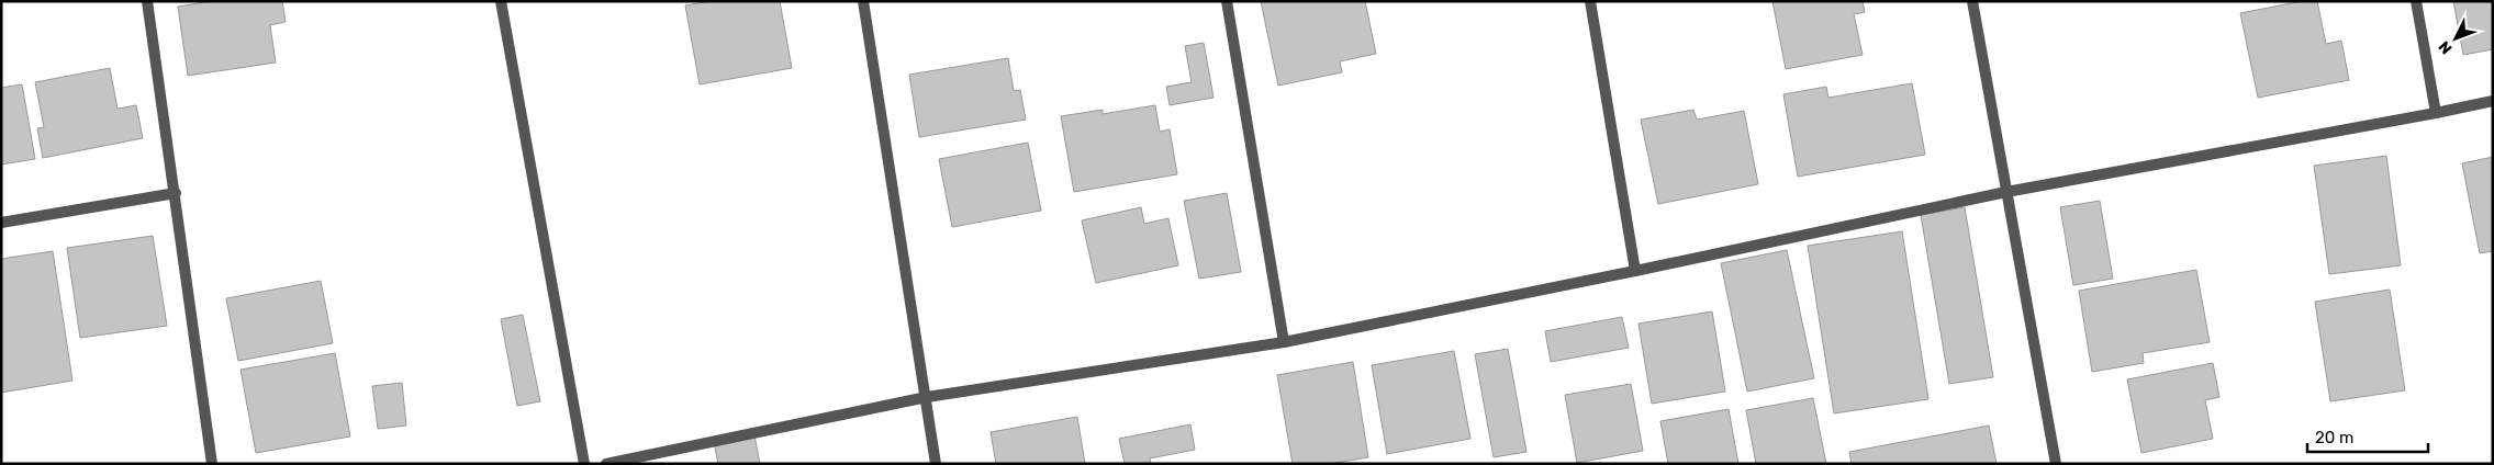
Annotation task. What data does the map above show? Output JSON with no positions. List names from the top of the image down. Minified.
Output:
{"scale_bar":"20 m","north":"bottom left"}
